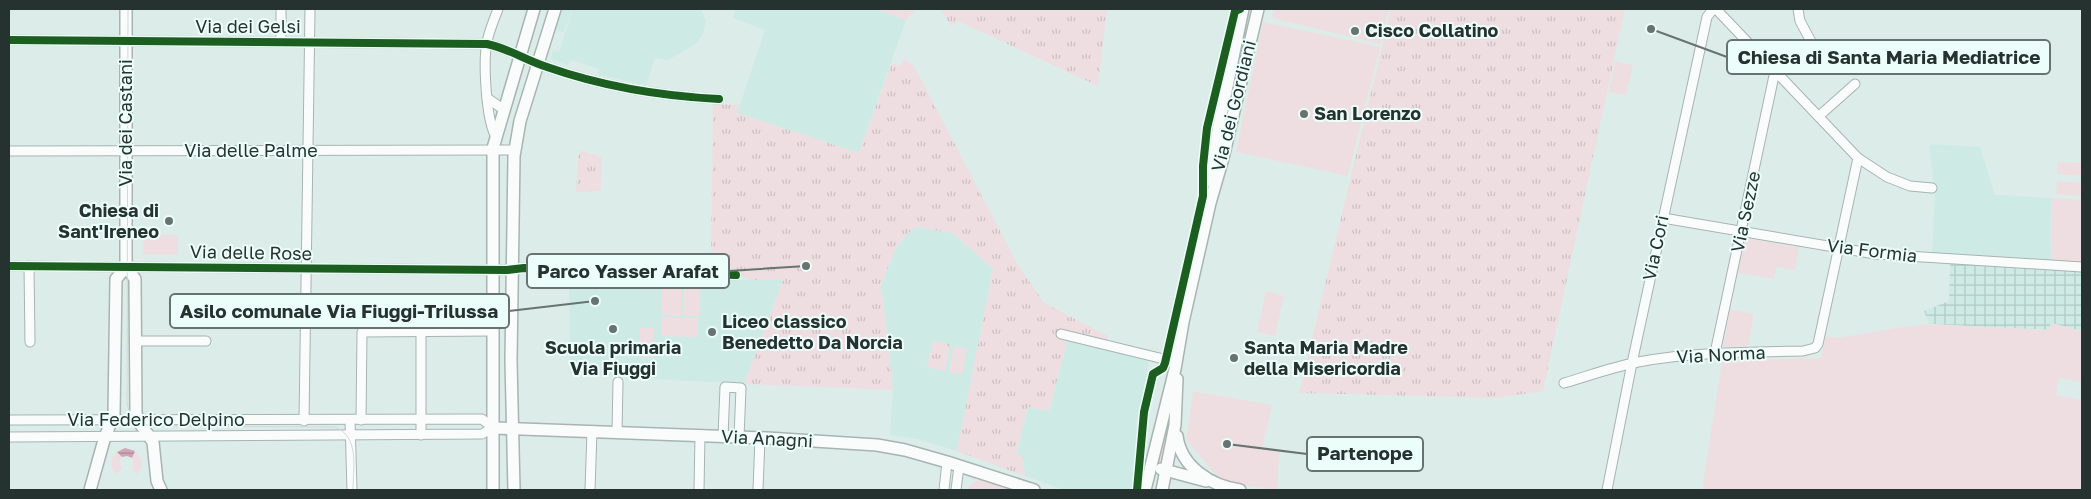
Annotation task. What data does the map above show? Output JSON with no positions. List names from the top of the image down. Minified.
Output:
{"streets":{"street":["Via dei Gelsi","Via dei Gordiani","Via dei Castani","Via delle Palme","Via Sezze","Via Cori","Via Formia","Via delle Rose","Via Norma","Via Federico Delpino","Via Anagni"]},"crossings":[["Via dei Gelsi","Via dei Castani"],["Via dei Castani","Via delle Palme"],["Via dei Castani","Via delle Rose"],["Via Sezze","Via Formia"],["Via Sezze","Via Norma"],["Via Cori","Via Formia"],["Via Cori","Via Norma"],["Via Formia","Via Norma"]],"places":["Chiesa di Santa Maria Mediatrice","Cisco Collatino","San Lorenzo","Chiesa di Sant'Ireneo","Parco Yasser Arafat","Asilo comunale Via Fiuggi-Trilussa","Scuola primaria Via Fiuggi","Liceo classico Benedetto Da Norcia","Santa Maria Madre della Misericordia","Partenope"]}
